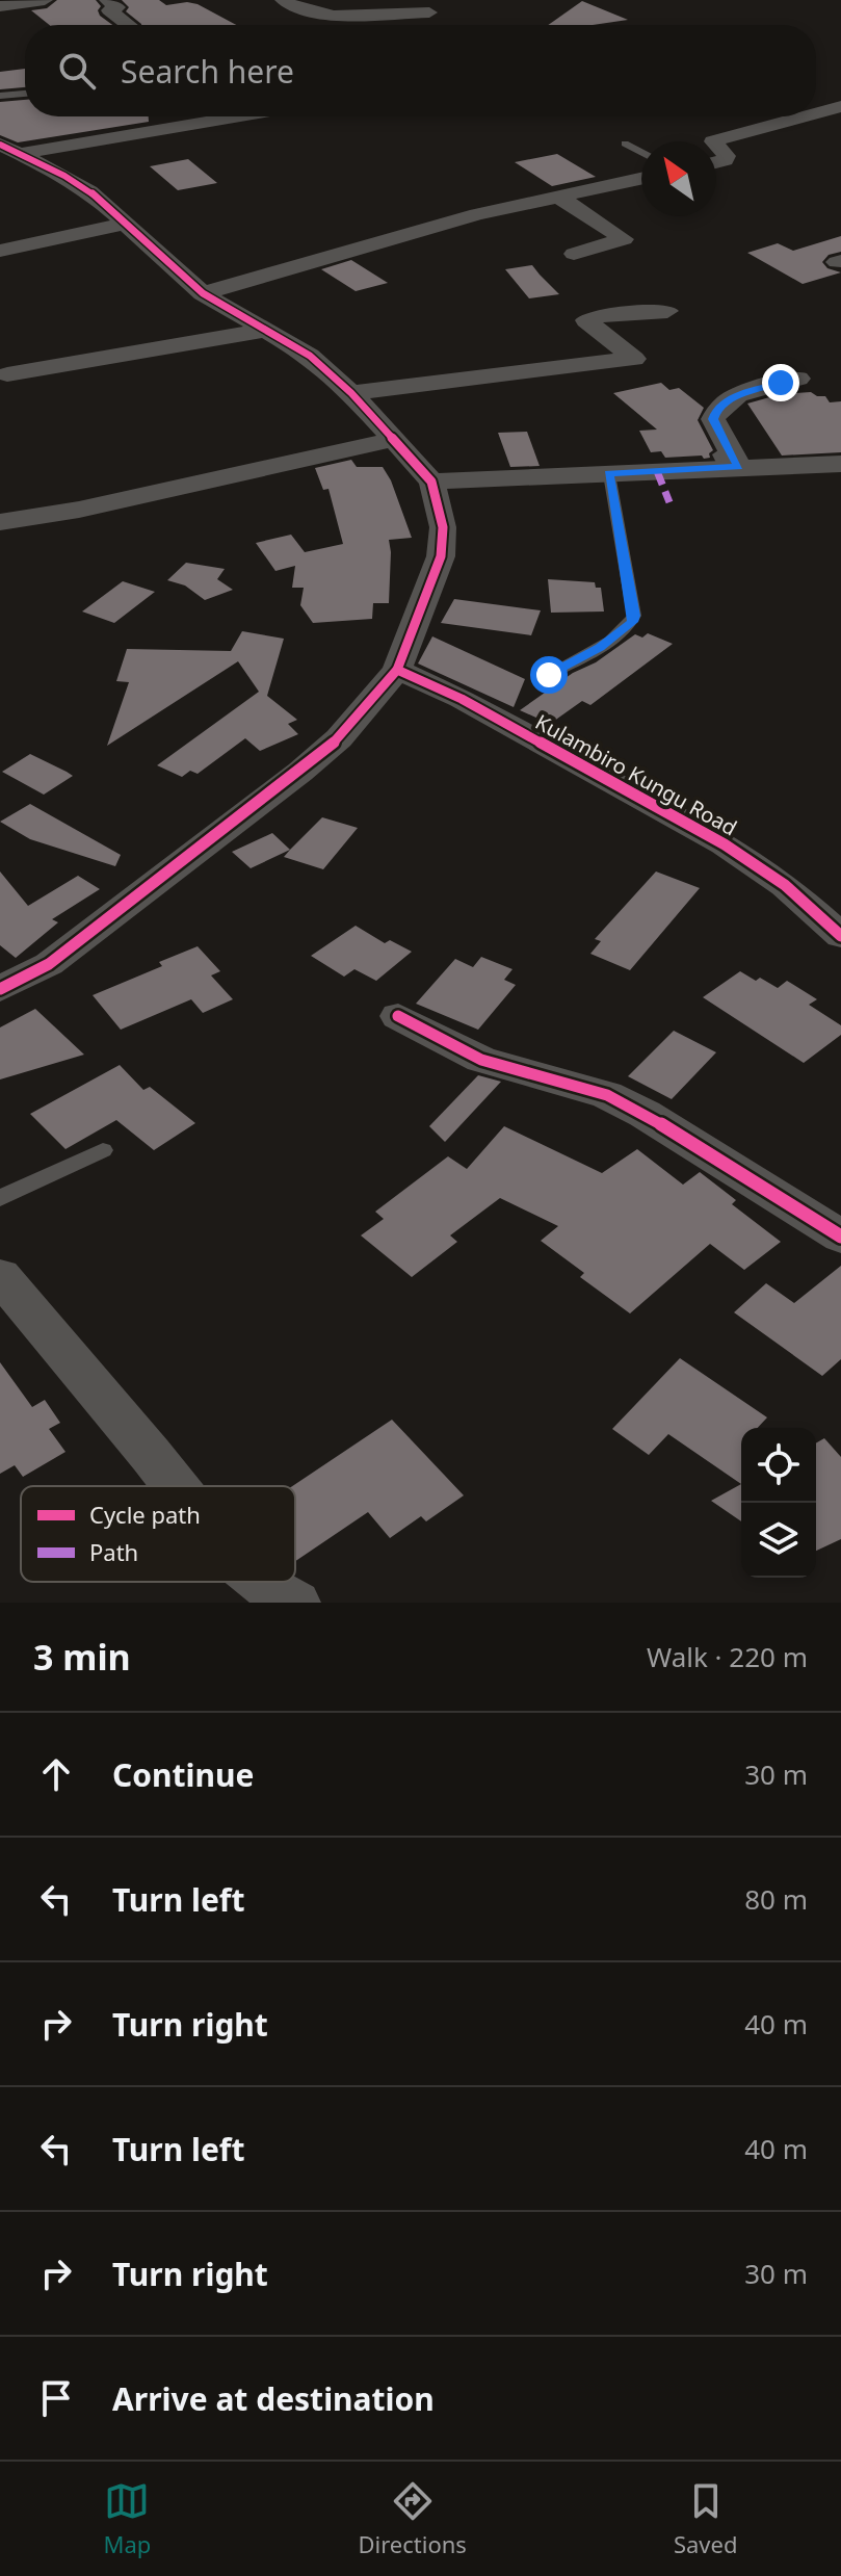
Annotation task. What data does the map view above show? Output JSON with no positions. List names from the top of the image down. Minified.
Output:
{"streets":{"street":["Kulambiro Kungu Road"]},"legend":["Cycle path","Path"],"north":"top left","page":{"search":"Search here","heading":["3 min","Walk · 220 m"],"list":[["Continue","30 m"],["Turn left","80 m"],["Turn right","40 m"],["Turn left","40 m"],["Turn right","30 m"],"Arrive at destination"],"nav":["Map","Directions","Saved"]}}
